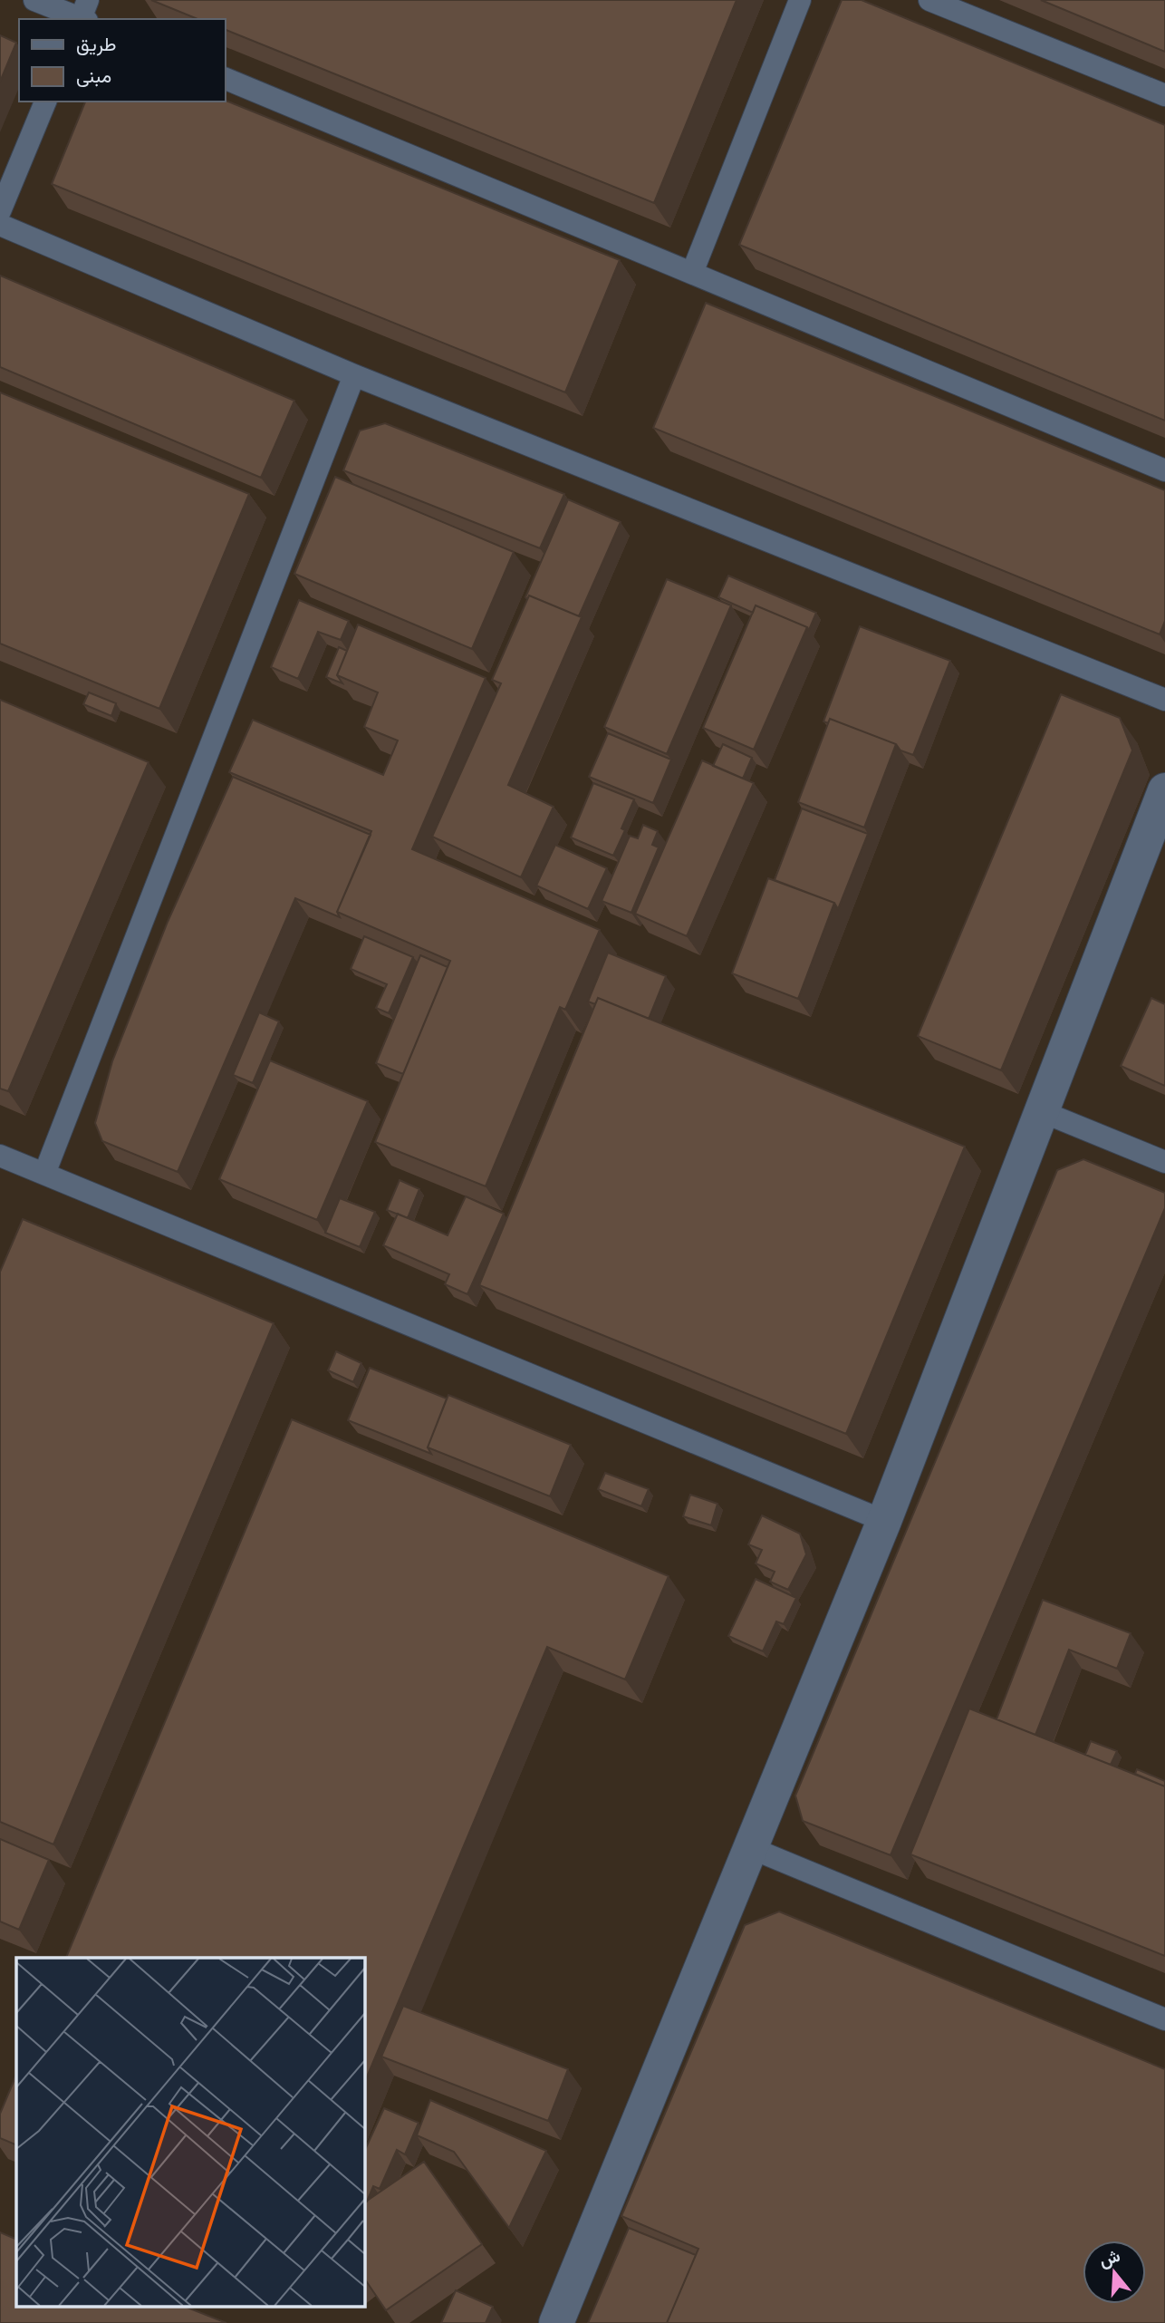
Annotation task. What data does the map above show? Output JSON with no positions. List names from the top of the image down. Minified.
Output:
{"legend":["طريق","مبنى"],"north":"top"}
